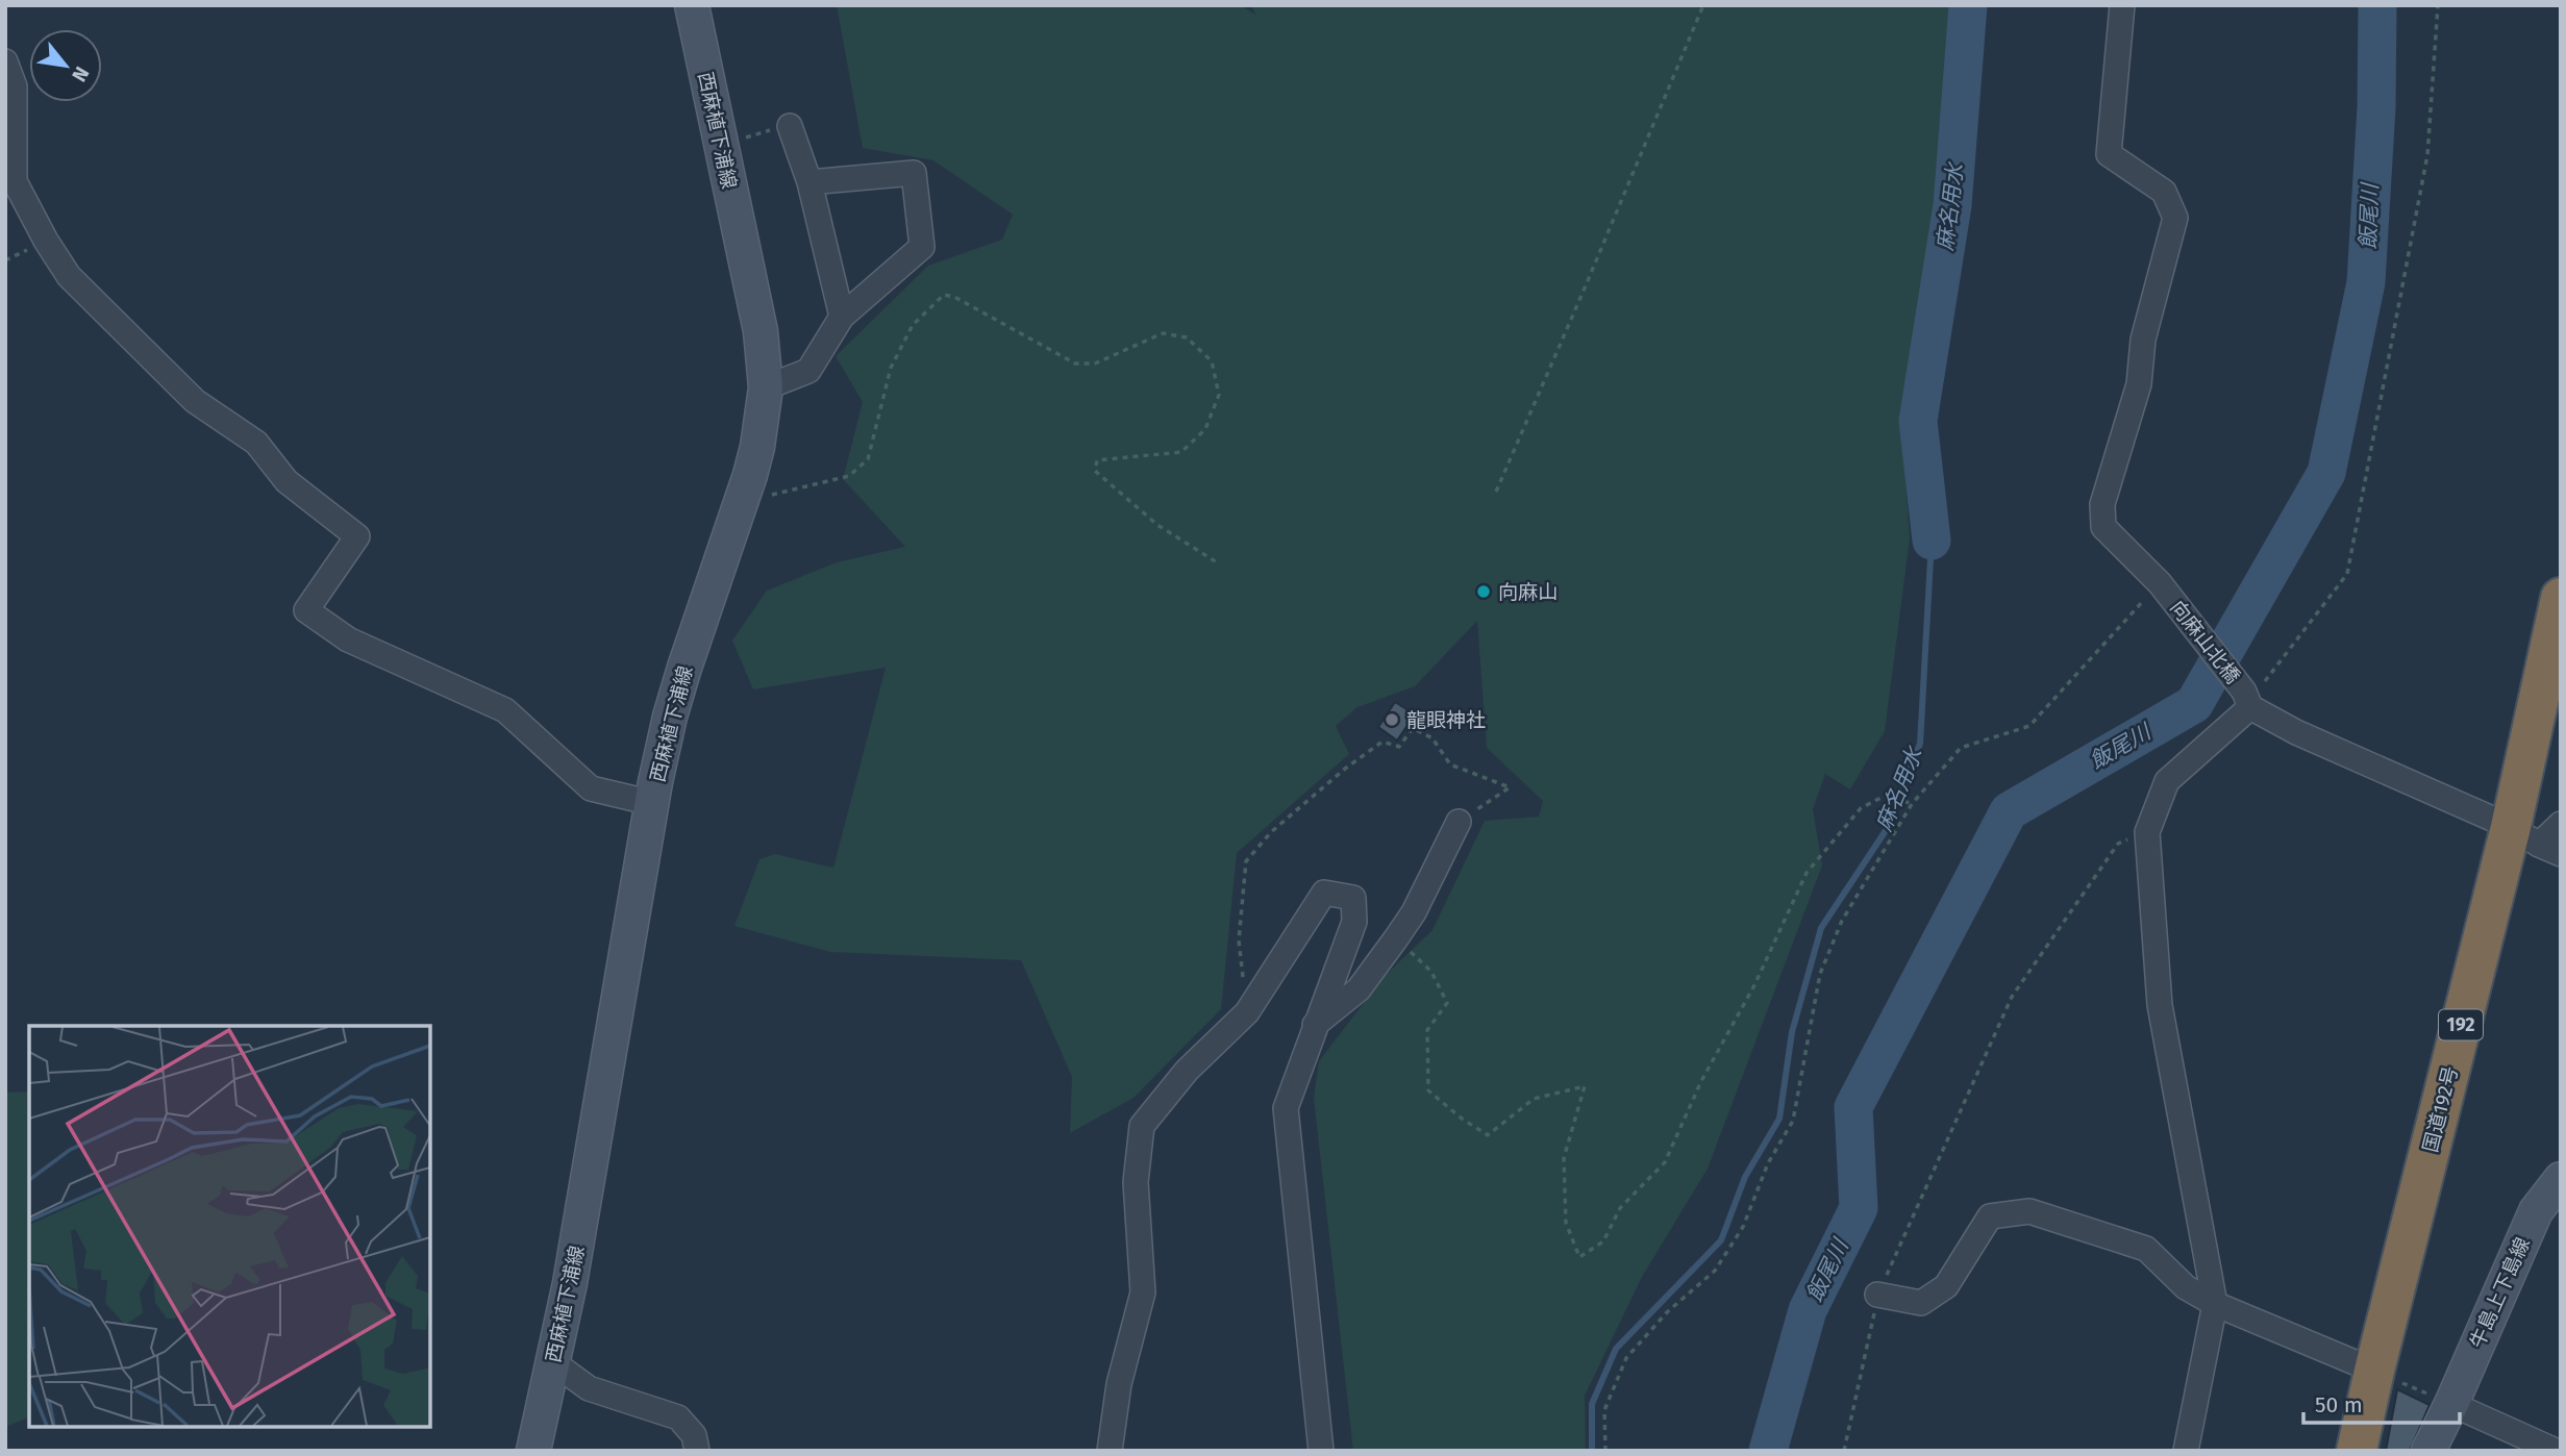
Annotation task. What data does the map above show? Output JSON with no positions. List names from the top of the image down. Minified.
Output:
{"streets":{"highway":["192","国道192号"],"main road":["西麻植下浦線","牛島上下島線"],"street":["向麻山北橋"]},"water":["麻名用水","飯尾川"],"places":["向麻山","龍眼神社"],"scale_bar":"50 m","north":"bottom right"}
